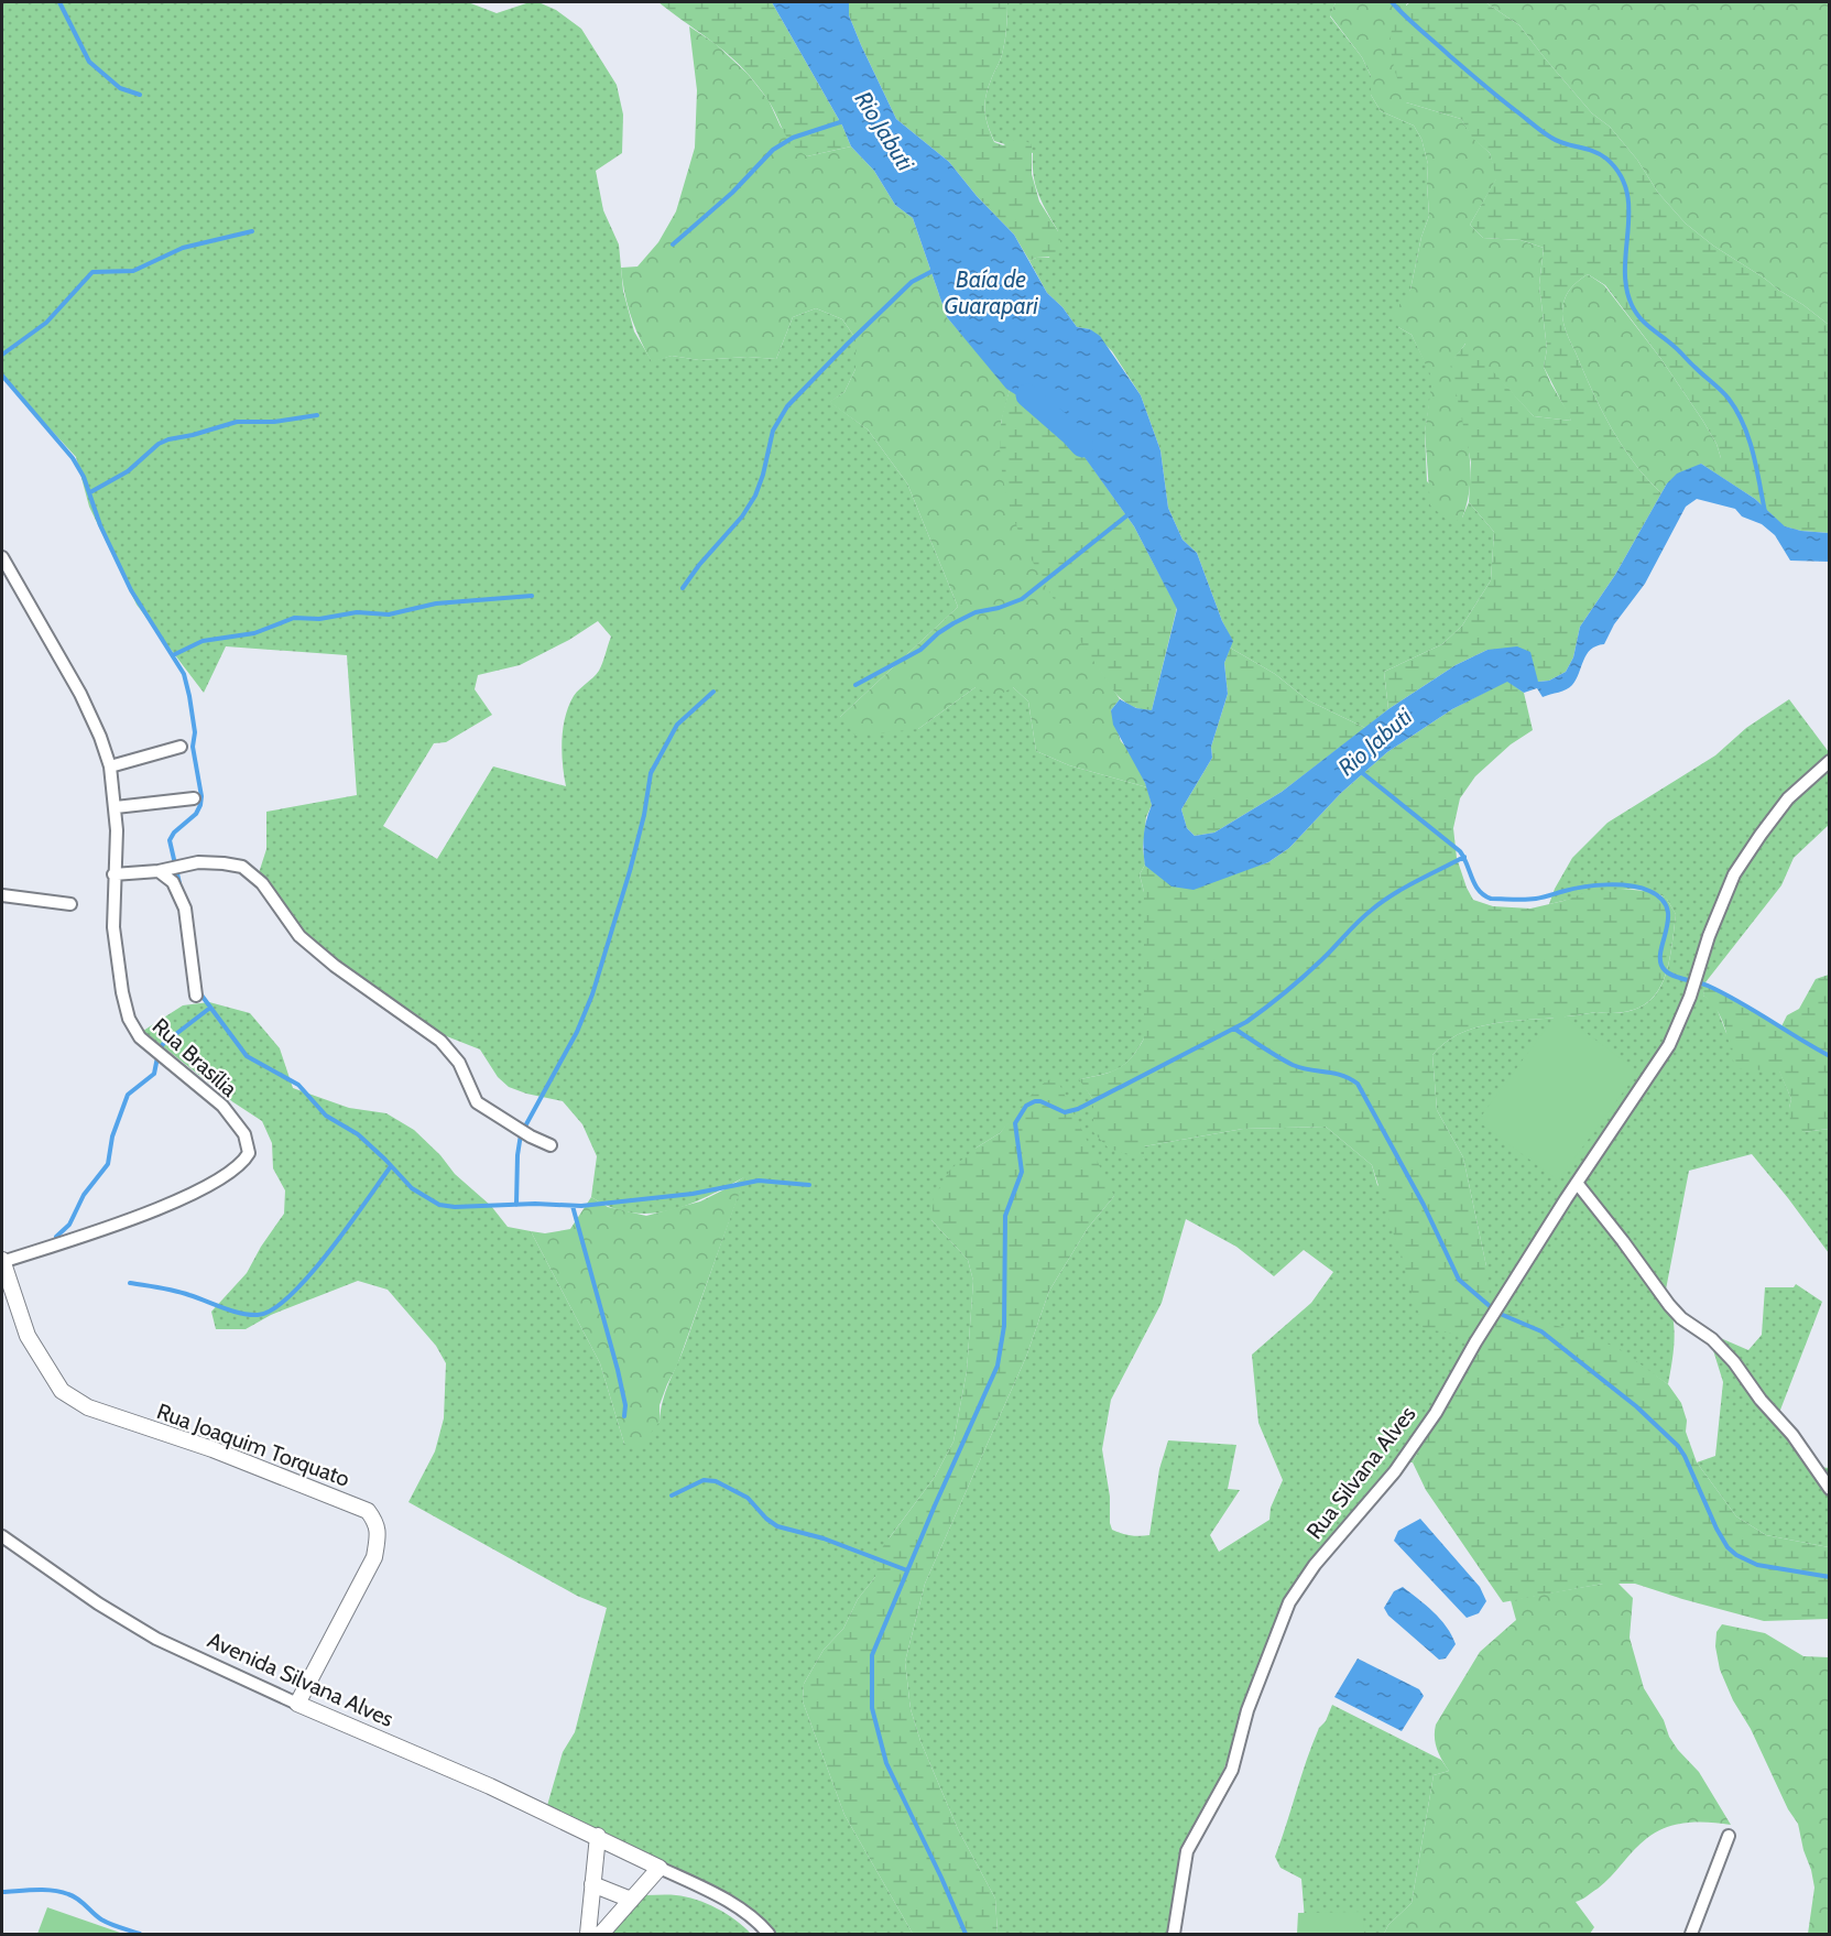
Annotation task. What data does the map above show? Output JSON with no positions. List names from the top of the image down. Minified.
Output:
{"streets":{"street":["Rua Brasília","Rua Joaquim Torquato","Rua Silvana Alves","Avenida Silvana Alves"]},"crossings":[["Rua Brasília","Rua Joaquim Torquato"],["Rua Joaquim Torquato","Avenida Silvana Alves"]],"water":["Rio Jabuti","Baía de Guarapari"]}
